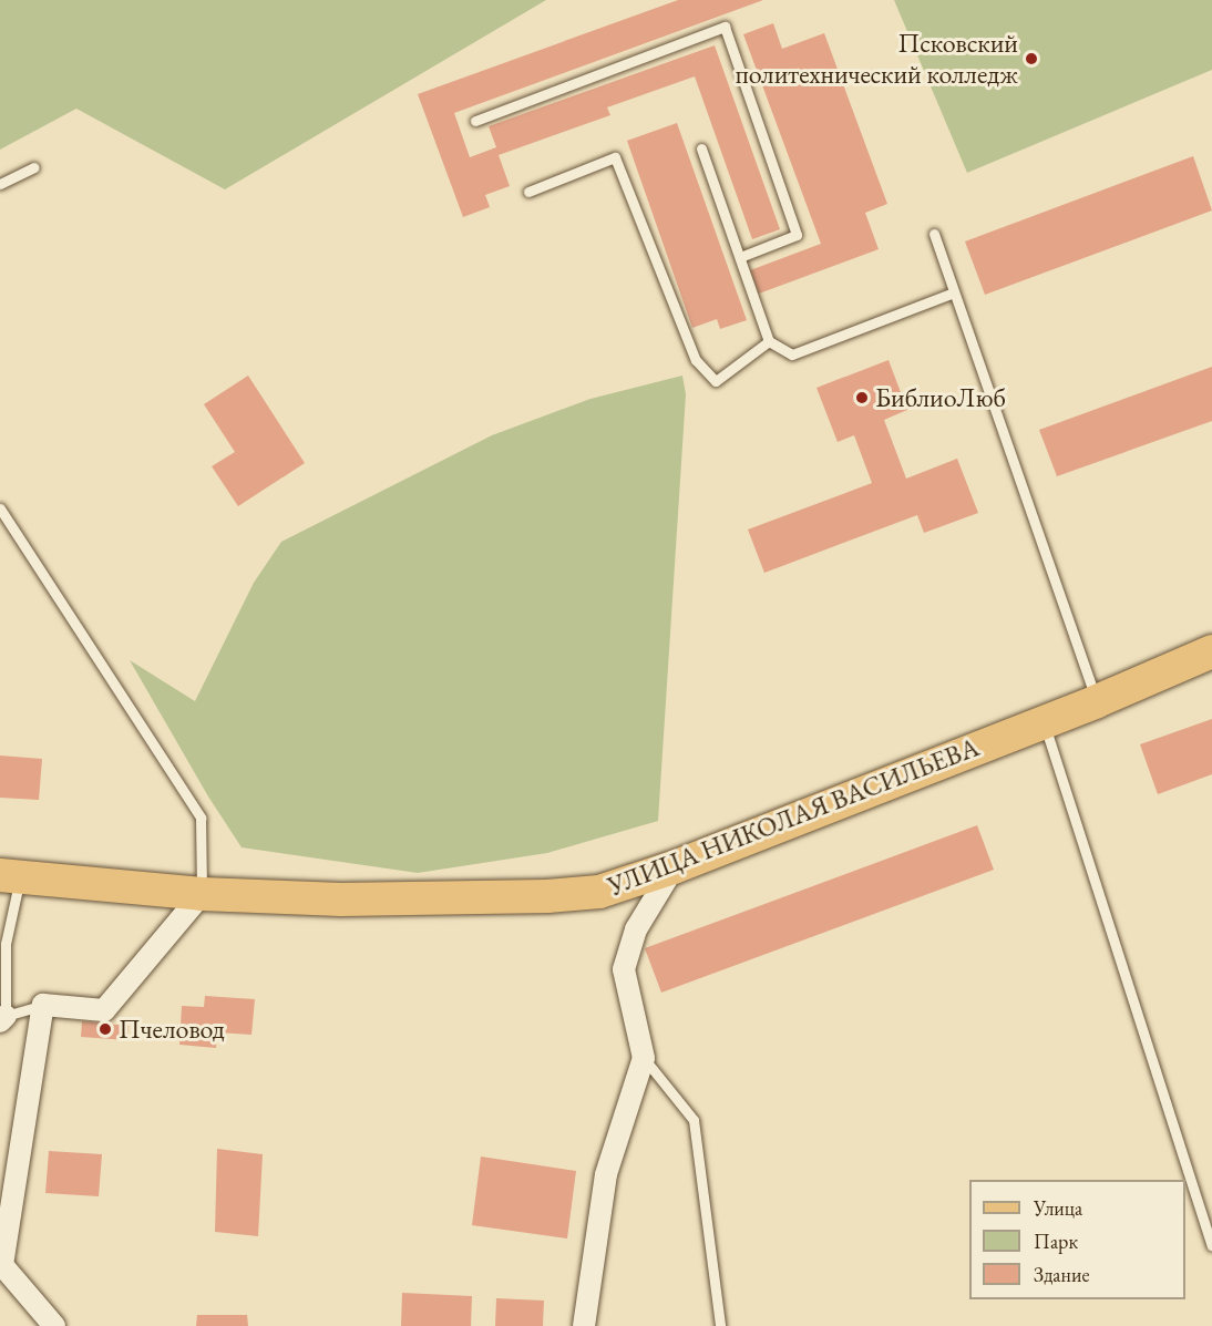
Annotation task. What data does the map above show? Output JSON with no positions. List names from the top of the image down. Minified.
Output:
{"streets":{"main road":["УЛИЦА НИКОЛАЯ ВАСИЛЬЕВА"]},"places":["Псковский политехнический колледж","БиблиоЛюб","Пчеловод"],"legend":["Улица","Парк","Здание"]}
